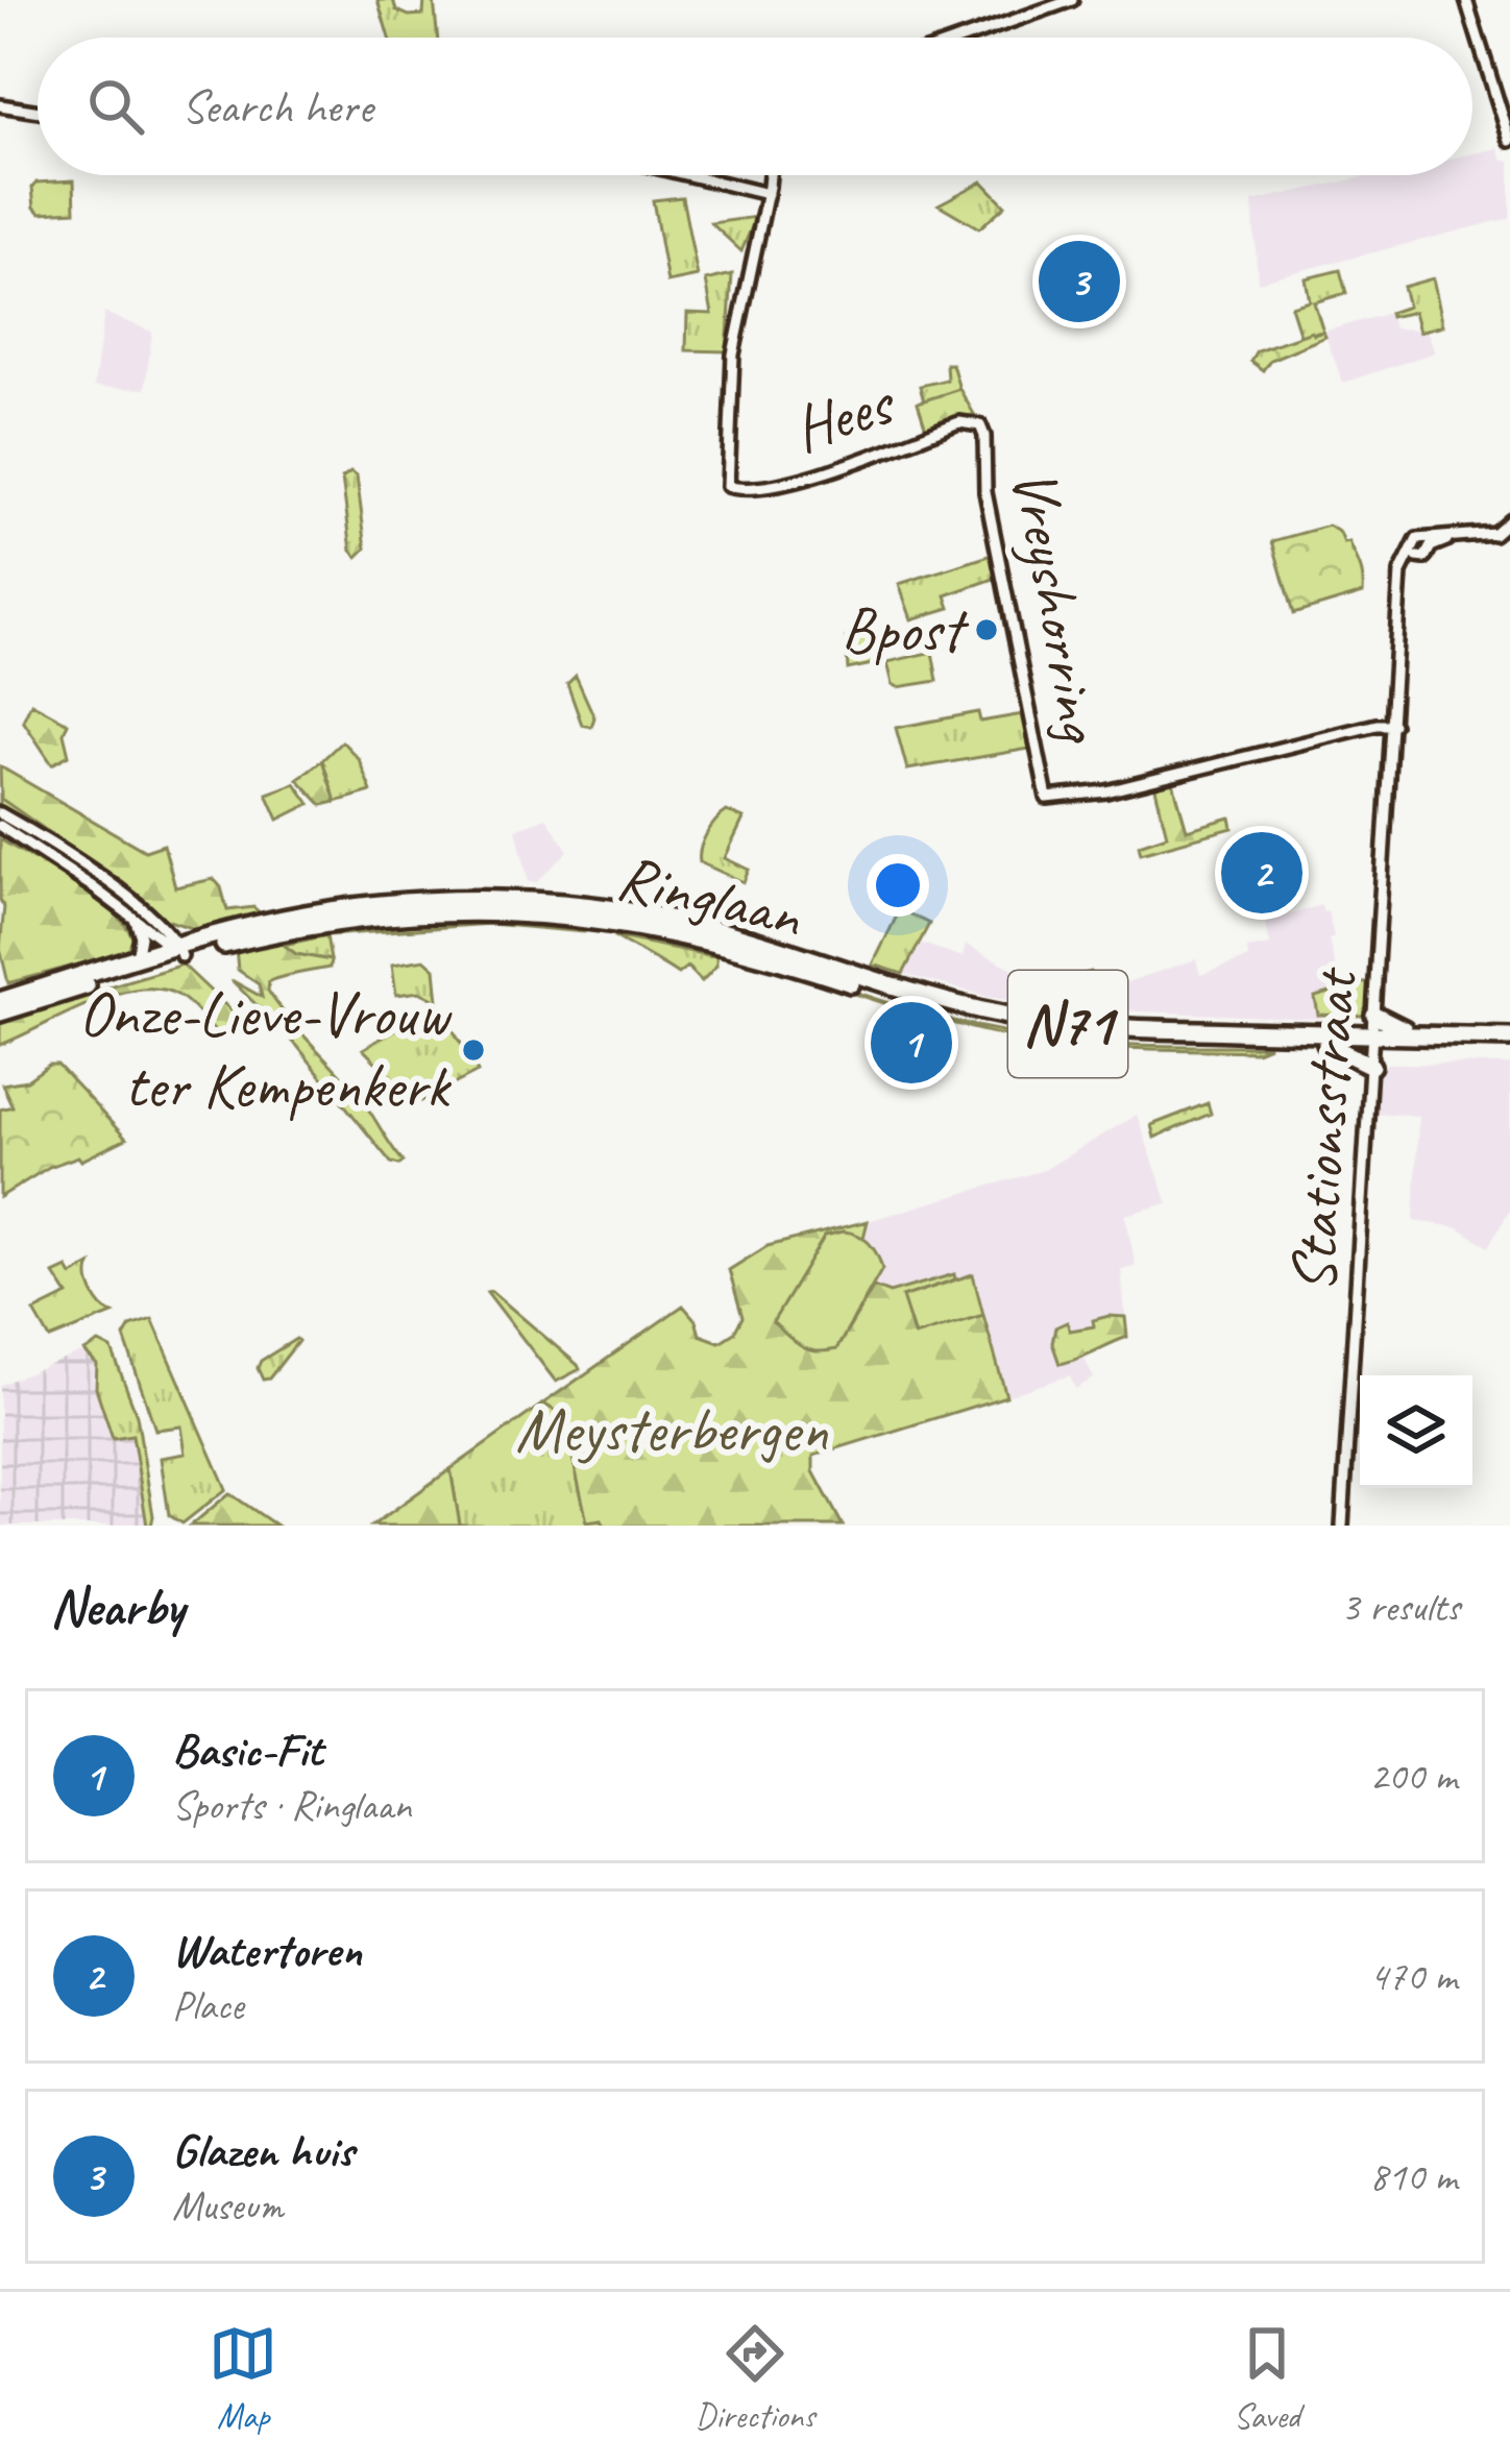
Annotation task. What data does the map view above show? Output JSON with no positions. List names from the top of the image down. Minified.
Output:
{"streets":{"highway":["Ringlaan","N71"],"main road":["Hees","Vreyshorring","Stationsstraat"]},"crossings":[["Hees","Vreyshorring"],["Vreyshorring","Stationsstraat"],["Ringlaan","N71"],["Ringlaan","Stationsstraat"]],"parks":["Meysterbergen"],"places":["Bpost","Onze-Lieve-Vrouw ter Kempenkerk"],"page":{"search":"Search here","pins":["3","2","1"],"heading":["Nearby","3 results"],"list":[{"mark":"1","name":"Basic-Fit","note":"Sports · Ringlaan","value":"200 m"},{"mark":"2","name":"Watertoren","note":"Place","value":"470 m"},{"mark":"3","name":"Glazen huis","note":"Museum","value":"810 m"}],"nav":["Map","Directions","Saved"]}}
